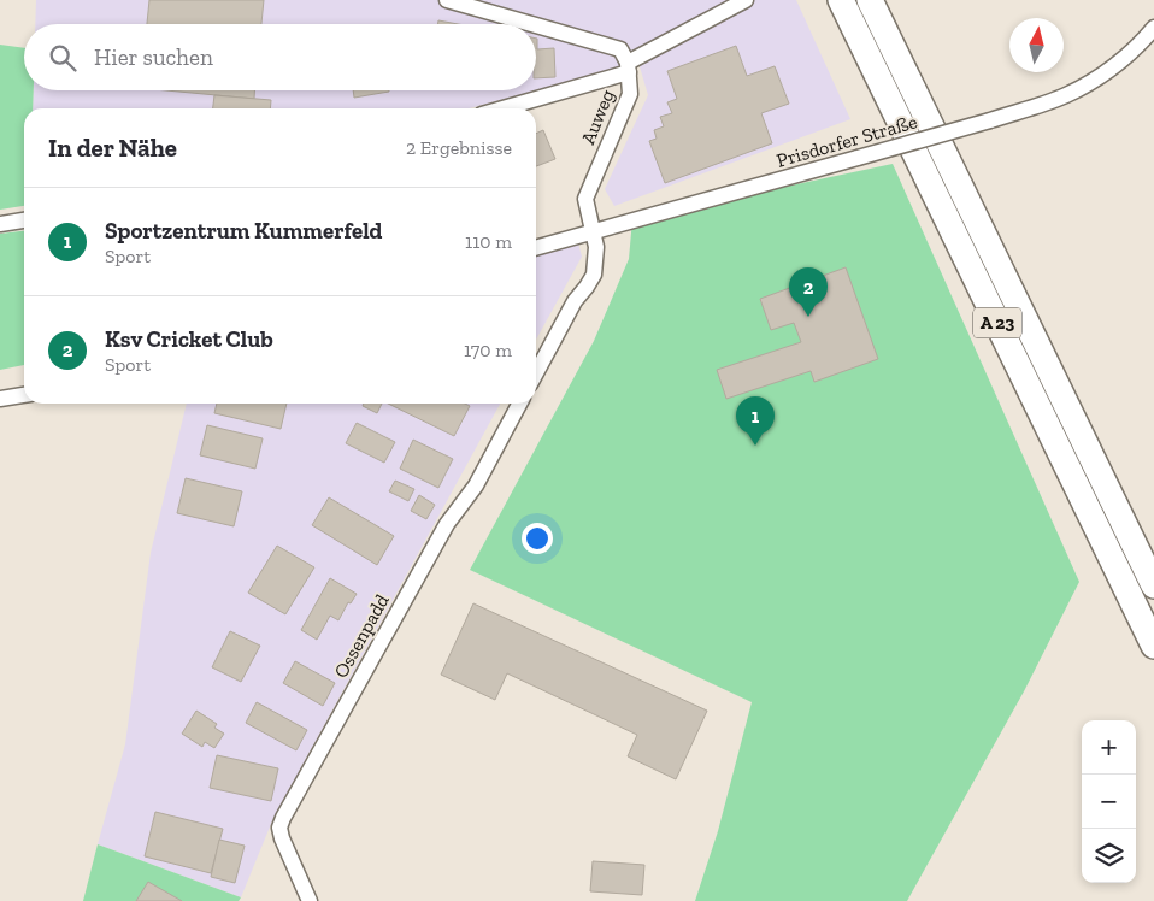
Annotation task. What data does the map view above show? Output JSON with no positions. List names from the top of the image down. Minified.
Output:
{"streets":{"highway":["A 23"],"street":["Auweg","Prisdorfer Straße","Ossenpadd"]},"crossings":[["Auweg","Prisdorfer Straße"]],"north":"top","page":{"search":"Hier suchen","heading":["In der Nähe","2 Ergebnisse"],"list":[{"mark":"1","name":"Sportzentrum Kummerfeld","note":"Sport","value":"110 m"},{"mark":"2","name":"Ksv Cricket Club","note":"Sport","value":"170 m"}],"pins":["2","1"],"map_buttons":["+","−"]}}
